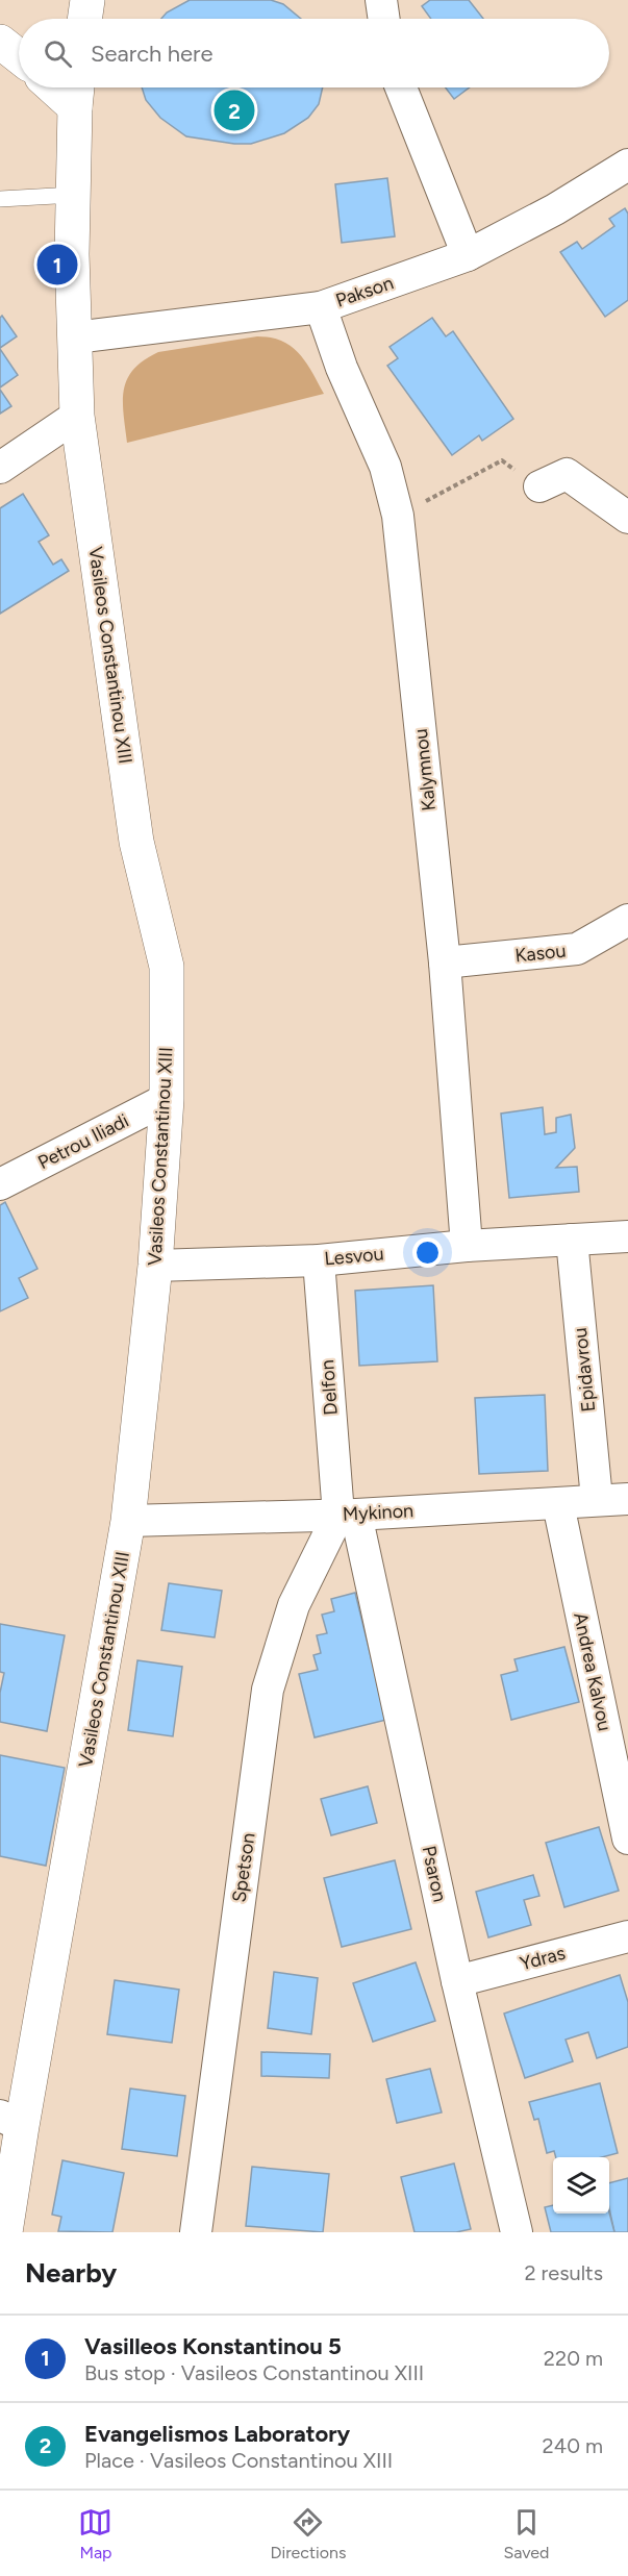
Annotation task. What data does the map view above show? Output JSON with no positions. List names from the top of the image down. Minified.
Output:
{"streets":{"street":["Pakson","Vasileos Constantinou XIII","Kalymnou","Kasou","Petrou Iliadi","Lesvou","Epidavrou","Delfon","Mykinon","Andrea Kalvou","Spetson","Psaron","Ydras"]},"crossings":[["Pakson","Vasileos Constantinou XIII"],["Pakson","Kalymnou"],["Vasileos Constantinou XIII","Petrou Iliadi"],["Vasileos Constantinou XIII","Lesvou"],["Vasileos Constantinou XIII","Mykinon"],["Kalymnou","Kasou"],["Kalymnou","Lesvou"],["Lesvou","Epidavrou"],["Lesvou","Delfon"],["Epidavrou","Mykinon"],["Delfon","Mykinon"],["Delfon","Spetson"],["Delfon","Psaron"],["Mykinon","Andrea Kalvou"],["Mykinon","Spetson"],["Mykinon","Psaron"],["Spetson","Psaron"],["Psaron","Ydras"]],"page":{"search":"Search here","pins":["2","1"],"heading":["Nearby","2 results"],"list":[{"mark":"1","name":"Vasilleos Konstantinou 5","note":"Bus stop · Vasileos Constantinou XIII","value":"220 m"},{"mark":"2","name":"Evangelismos Laboratory","note":"Place · Vasileos Constantinou XIII","value":"240 m"}],"nav":["Map","Directions","Saved"]}}
